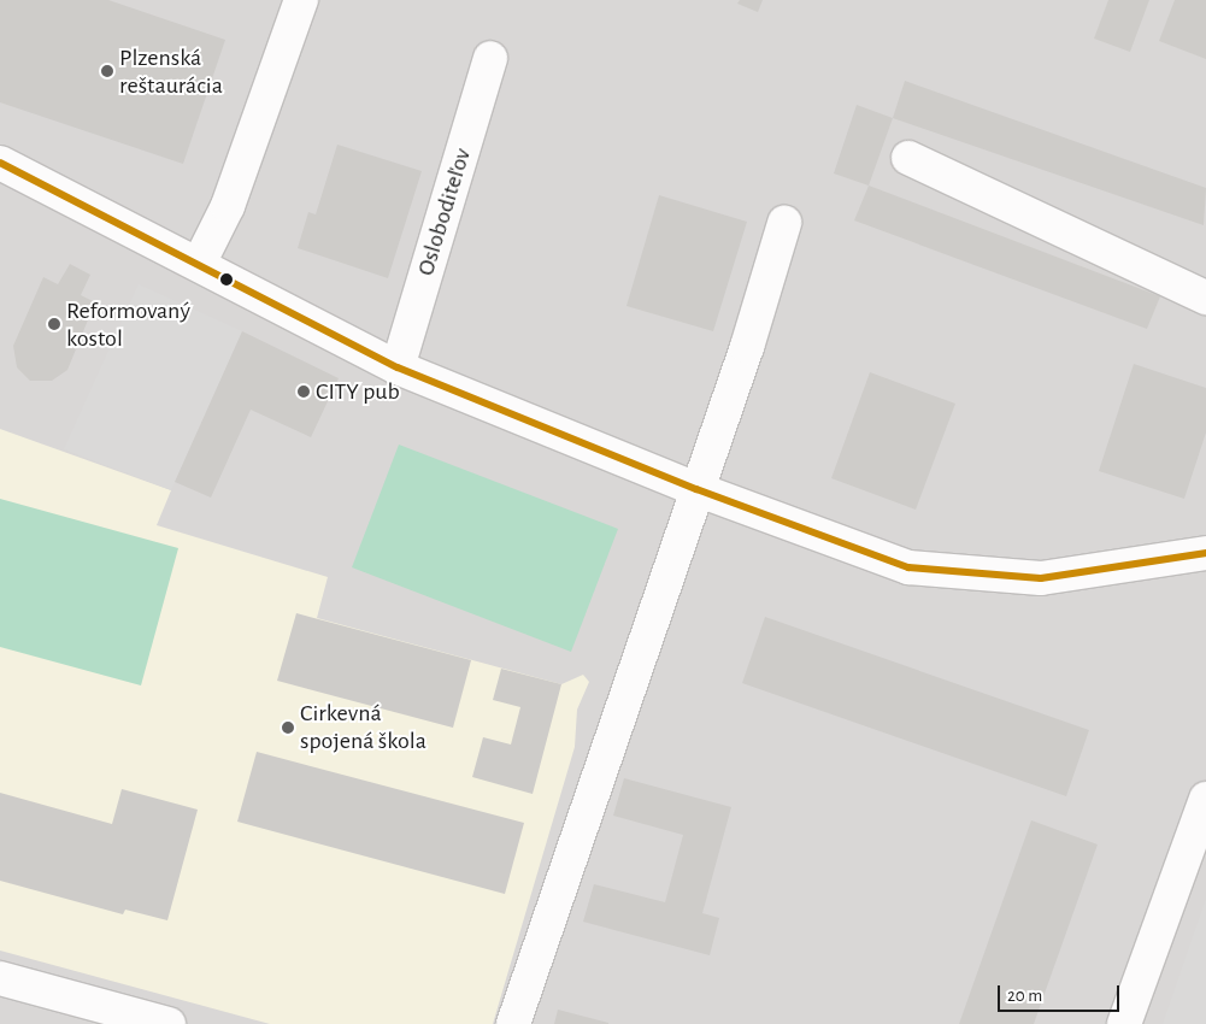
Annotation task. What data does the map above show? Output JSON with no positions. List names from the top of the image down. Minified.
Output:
{"streets":{"street":["Osloboditeľov"]},"places":["Plzenská reštaurácia","Reformovaný kostol","CITY pub","Cirkevná spojená škola"],"scale_bar":"20 m"}
